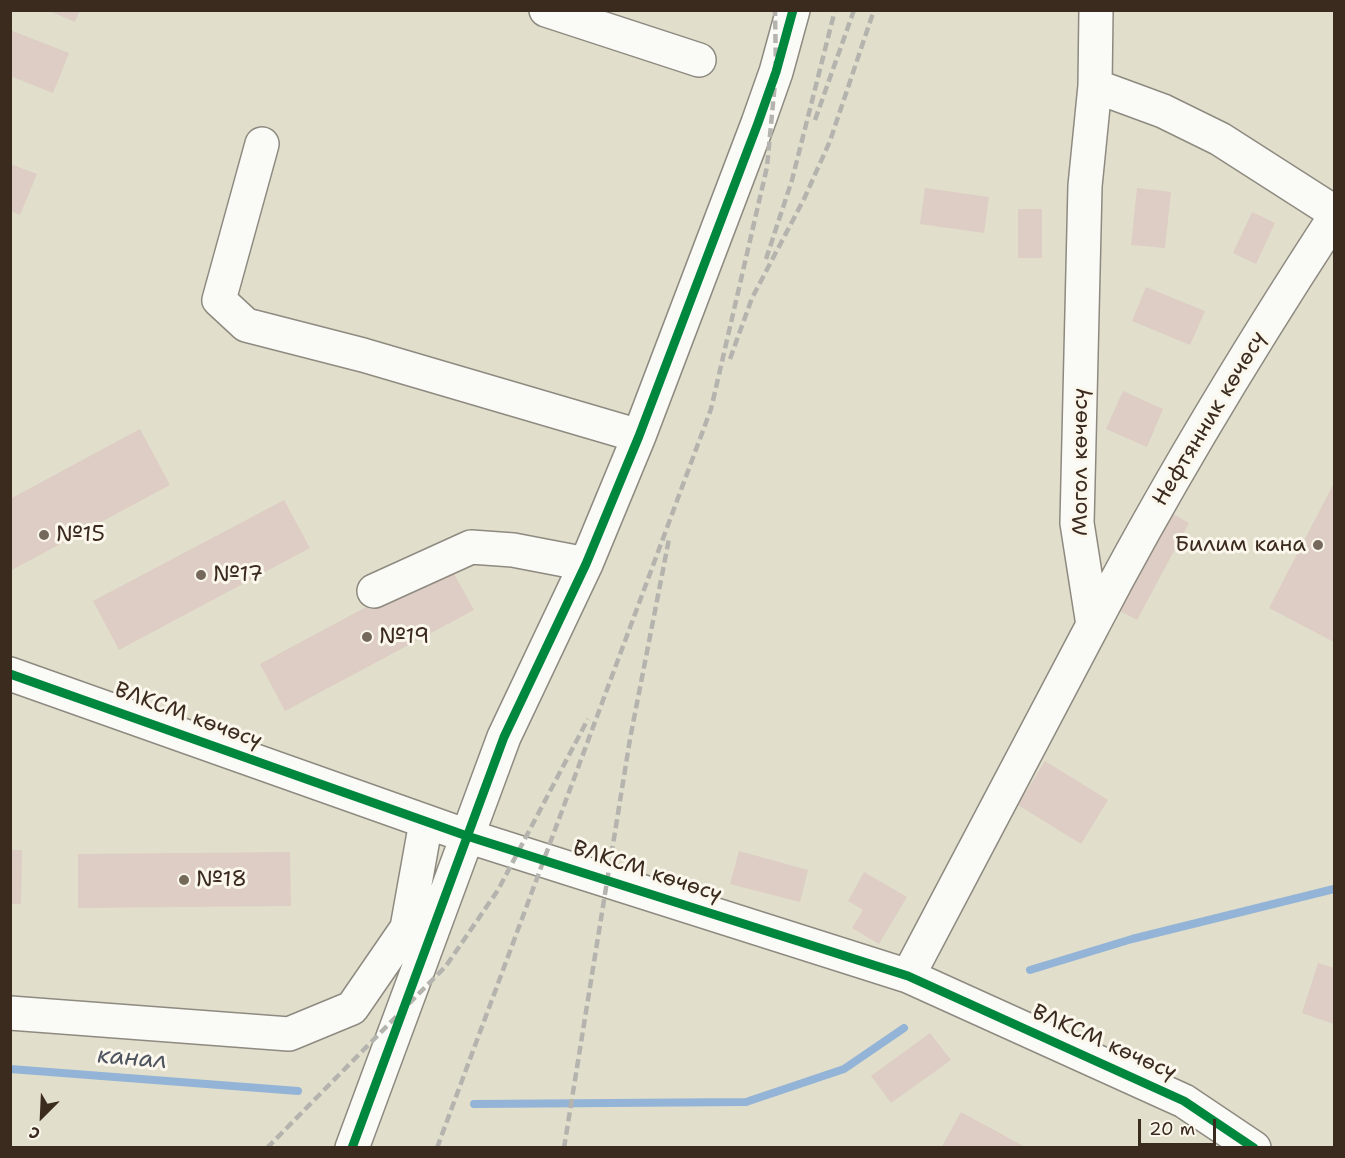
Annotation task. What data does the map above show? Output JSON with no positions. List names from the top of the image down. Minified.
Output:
{"streets":{"street":["Нефтянник көчөсү","Могол көчөсү","ВЛКСМ көчөсү"]},"crossings":[["Нефтянник көчөсү","Могол көчөсү"]],"water":["канал"],"places":["№15","Билим кана","№17","№19","№18"],"scale_bar":"20 m","north":"bottom left"}
